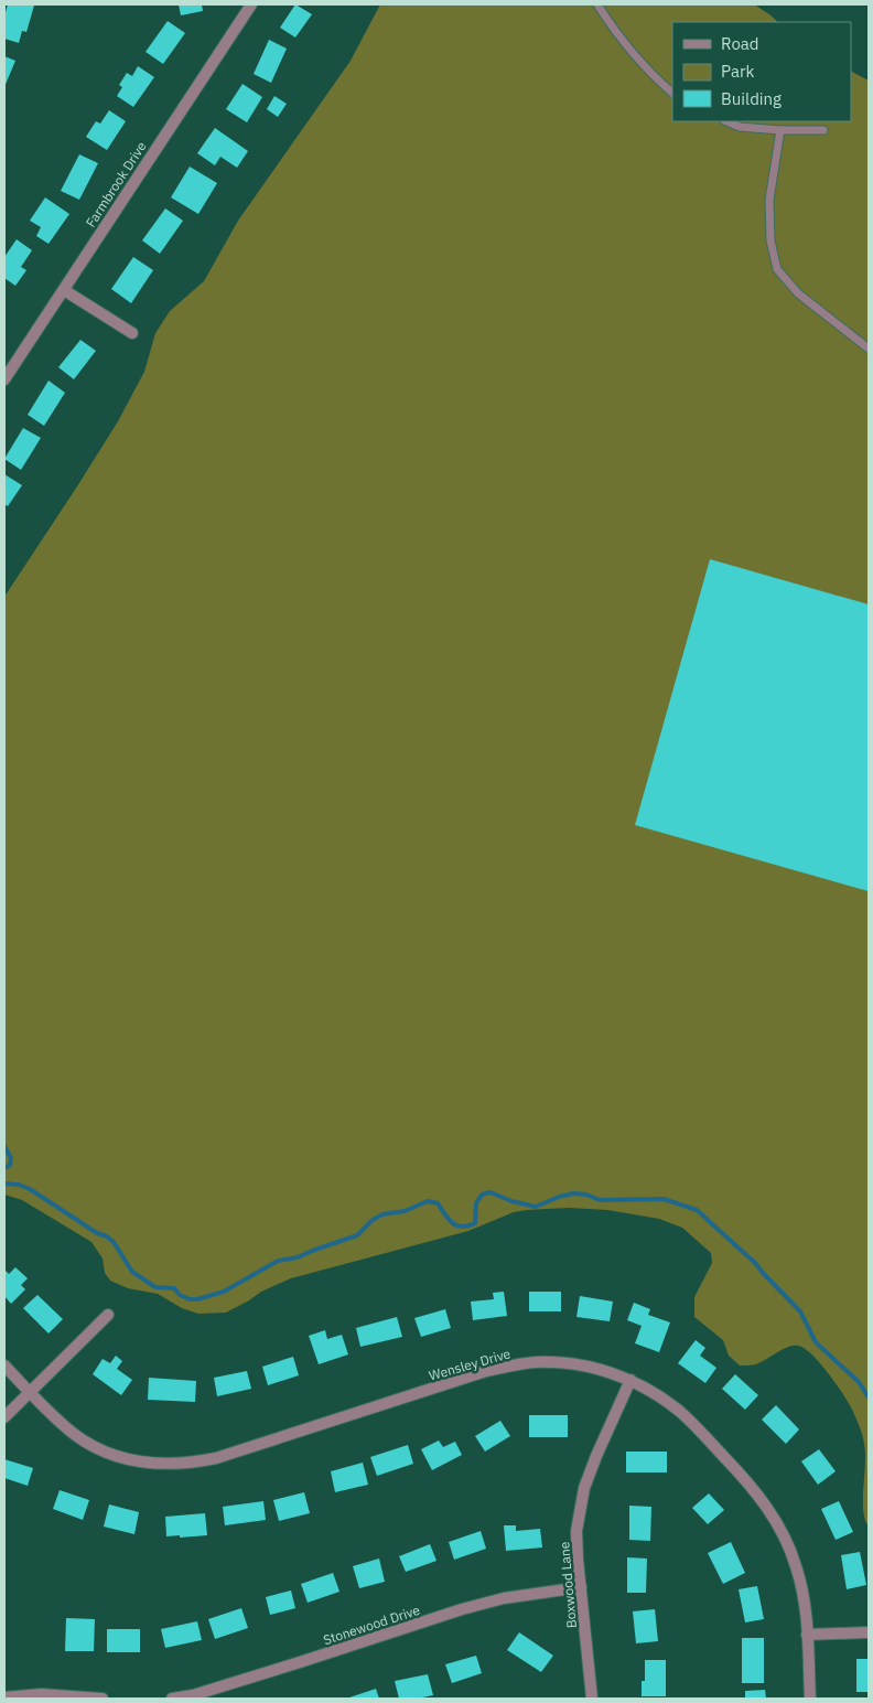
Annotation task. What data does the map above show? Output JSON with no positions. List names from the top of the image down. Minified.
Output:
{"streets":{"street":["Farmbrook Drive","Wensley Drive","Boxwood Lane","Stonewood Drive"]},"crossings":[["Wensley Drive","Boxwood Lane"],["Boxwood Lane","Stonewood Drive"]],"legend":["Road","Park","Building"]}
